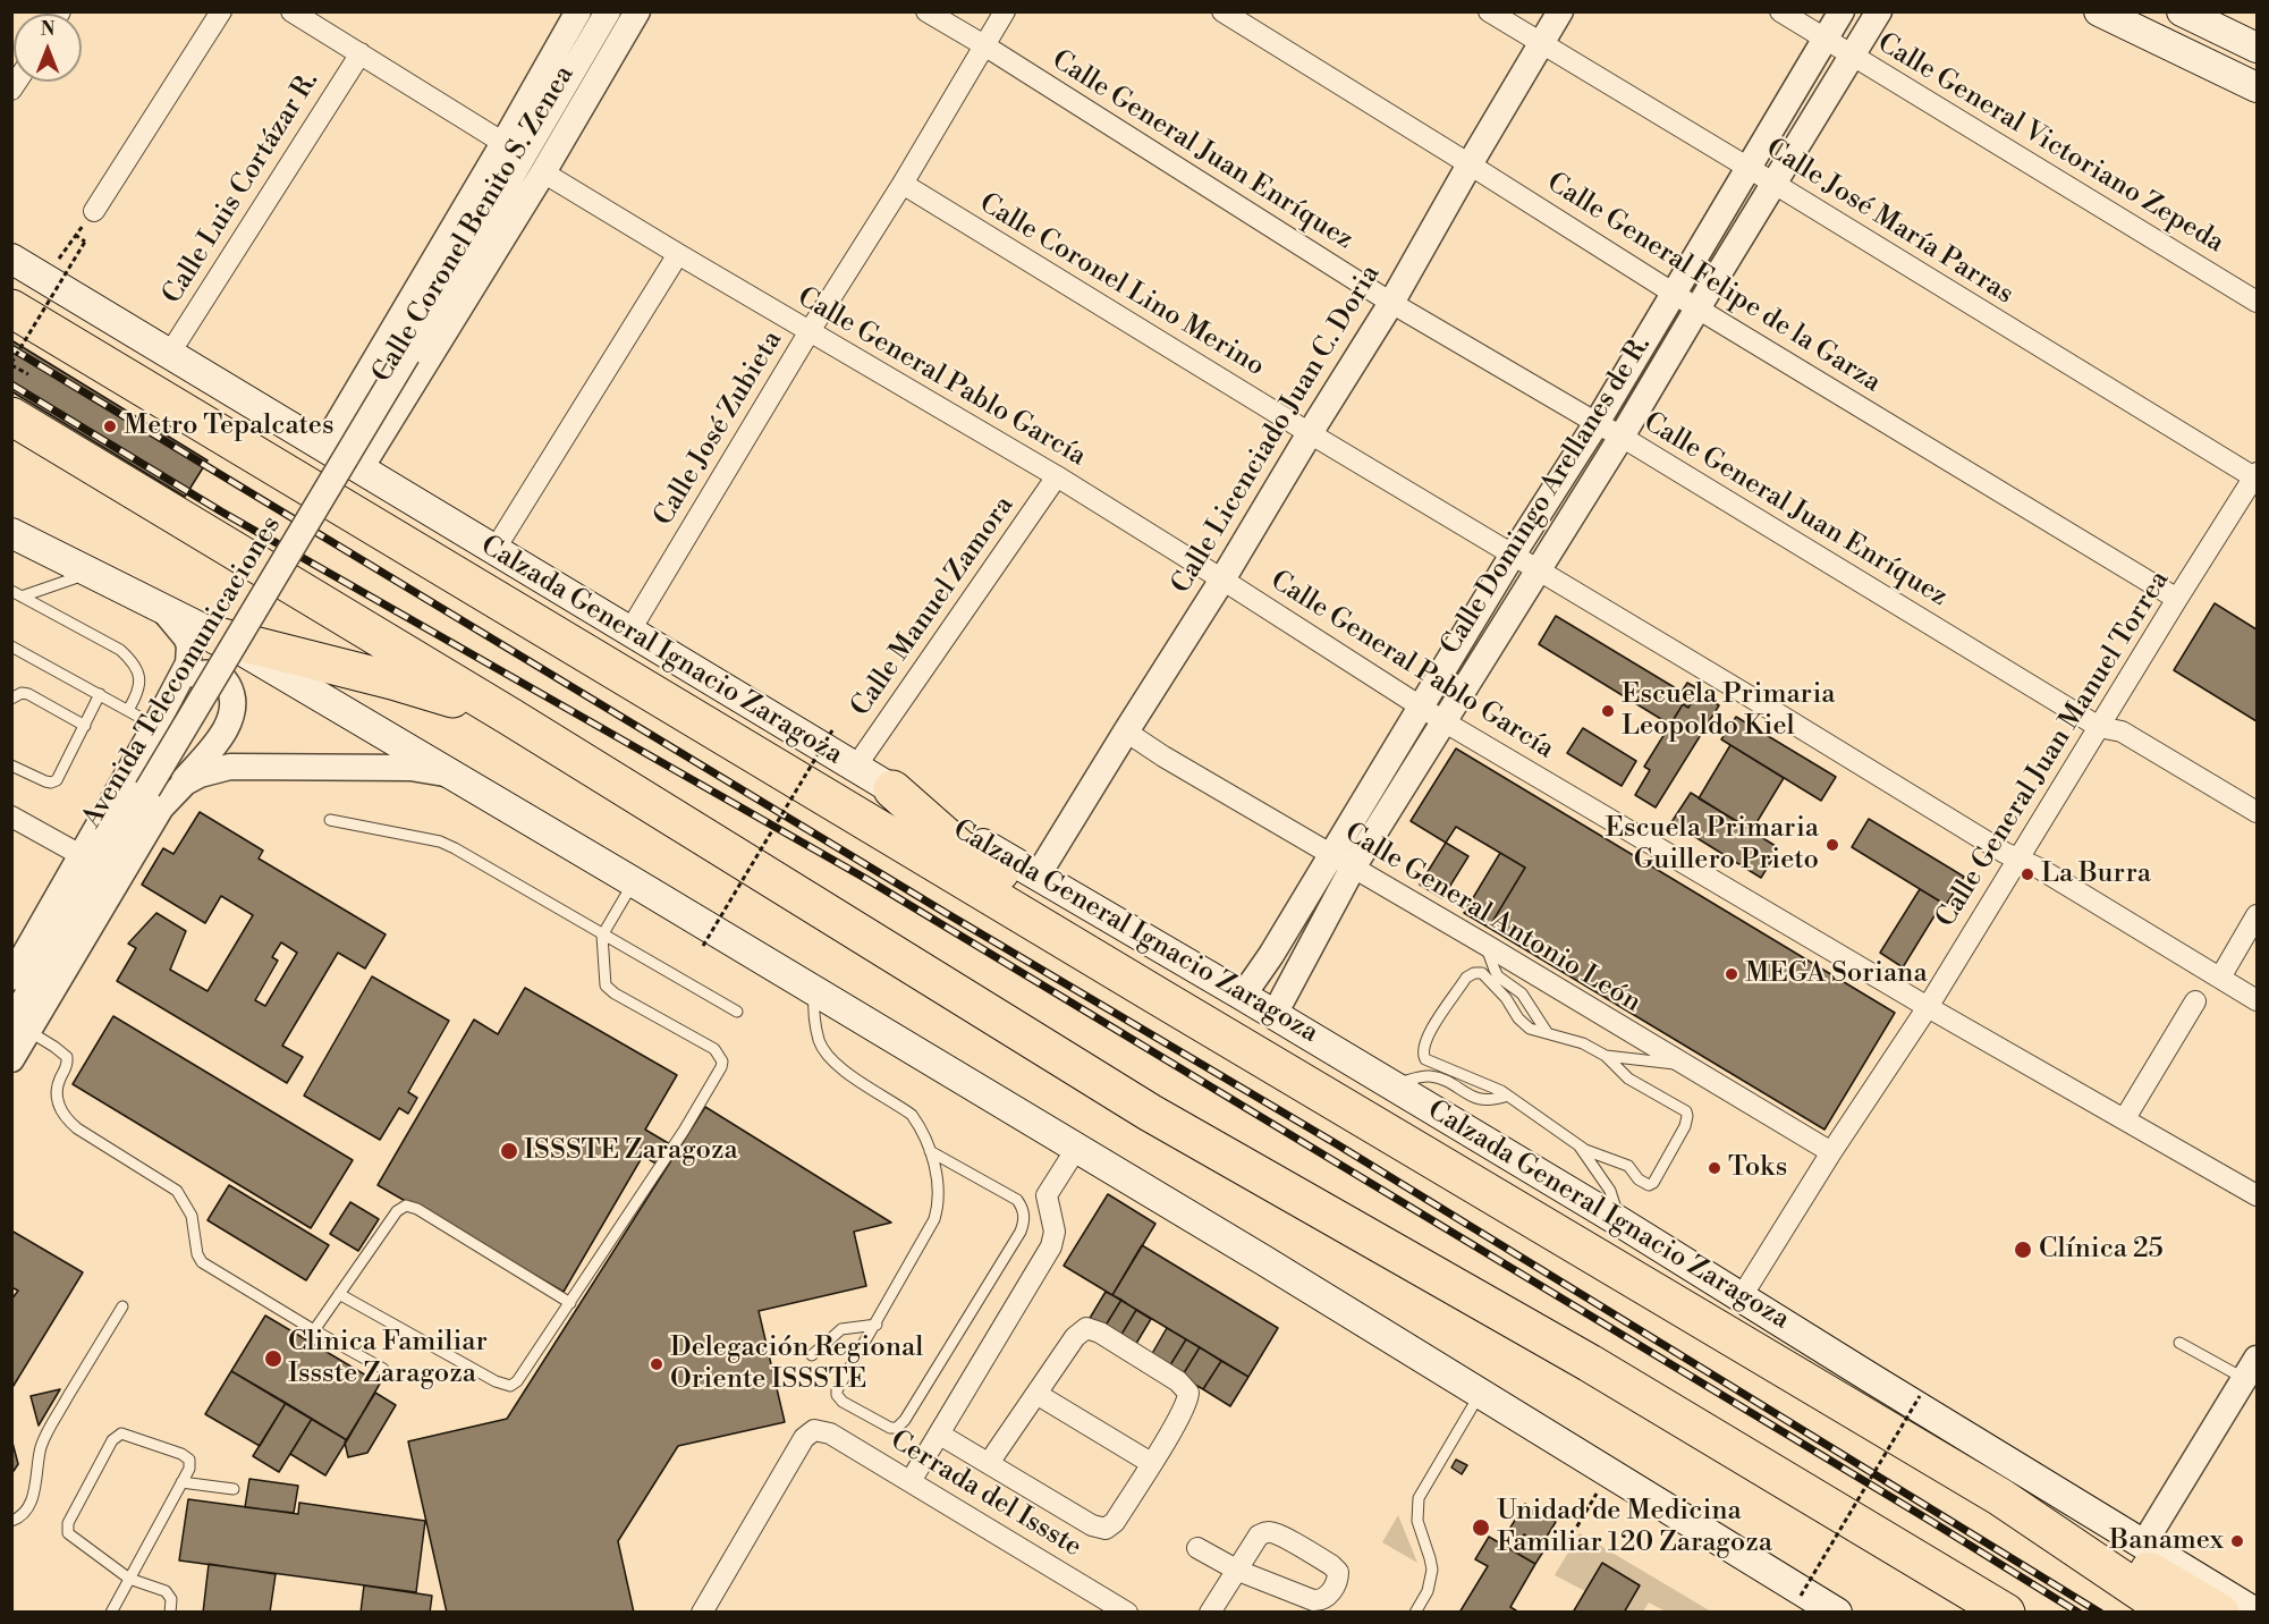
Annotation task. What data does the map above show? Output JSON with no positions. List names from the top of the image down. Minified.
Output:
{"streets":{"highway":["Calzada General Ignacio Zaragoza"],"street":["Calle General Victoriano Zepeda","Calle General Juan Enríquez","Calle Luis Cortázar R.","Calle José María Parras","Calle Coronel Benito S. Zenea","Calle General Felipe de la Garza","Calle Coronel Lino Merino","Calle General Pablo García","Calle José Zubieta","Calle Licenciado Juan C. Doria","Calle Domingo Arellanes de R.","Calle Manuel Zamora","Avenida Telecomunicaciones","Calle General Juan Manuel Torrea","Calle General Antonio León","Cerrada del Issste"]},"crossings":[["Calle General Victoriano Zepeda","Calle Domingo Arellanes de R."],["Calle General Juan Enríquez","Calle José Zubieta"],["Calle General Juan Enríquez","Calle Licenciado Juan C. Doria"],["Calle General Juan Enríquez","Calle Domingo Arellanes de R."],["Calle General Juan Enríquez","Calle General Juan Manuel Torrea"],["Calle Luis Cortázar R.","Calzada General Ignacio Zaragoza"],["Calle José María Parras","Calle Licenciado Juan C. Doria"],["Calle José María Parras","Calle Domingo Arellanes de R."],["Calle José María Parras","Calle General Juan Manuel Torrea"],["Calle Coronel Benito S. Zenea","Calle General Pablo García"],["Calle Coronel Benito S. Zenea","Calzada General Ignacio Zaragoza"],["Calle Coronel Benito S. Zenea","Avenida Telecomunicaciones"],["Calle General Felipe de la Garza","Calle Licenciado Juan C. Doria"],["Calle General Felipe de la Garza","Calle Domingo Arellanes de R."],["Calle General Felipe de la Garza","Calle General Juan Manuel Torrea"],["Calle Coronel Lino Merino","Calle José Zubieta"],["Calle Coronel Lino Merino","Calle Licenciado Juan C. Doria"],["Calle Coronel Lino Merino","Calle Domingo Arellanes de R."],["Calle Coronel Lino Merino","Calle General Juan Manuel Torrea"],["Calle General Pablo García","Calle José Zubieta"],["Calle General Pablo García","Calle Licenciado Juan C. Doria"],["Calle General Pablo García","Calle Domingo Arellanes de R."],["Calle General Pablo García","Calle Manuel Zamora"],["Calle General Pablo García","Calle General Juan Manuel Torrea"],["Calle José Zubieta","Calzada General Ignacio Zaragoza"],["Calle Licenciado Juan C. Doria","Calzada General Ignacio Zaragoza"],["Calle Licenciado Juan C. Doria","Calle General Antonio León"],["Calle Domingo Arellanes de R.","Calzada General Ignacio Zaragoza"],["Calle Domingo Arellanes de R.","Calle General Antonio León"],["Calle Manuel Zamora","Calzada General Ignacio Zaragoza"],["Calzada General Ignacio Zaragoza","Calle General Juan Manuel Torrea"],["Calle General Juan Manuel Torrea","Calle General Antonio León"]],"places":["Metro Tepalcates","Escuela Primaria Leopoldo Kiel","Escuela Primaria Guillero Prieto","La Burra","MEGA Soriana","ISSSTE Zaragoza","Toks","Clínica 25","Clinica Familiar Issste Zaragoza","Delegación Regional Oriente ISSSTE","Unidad de Medicina Familiar 120 Zaragoza","Banamex"],"north":"top"}
